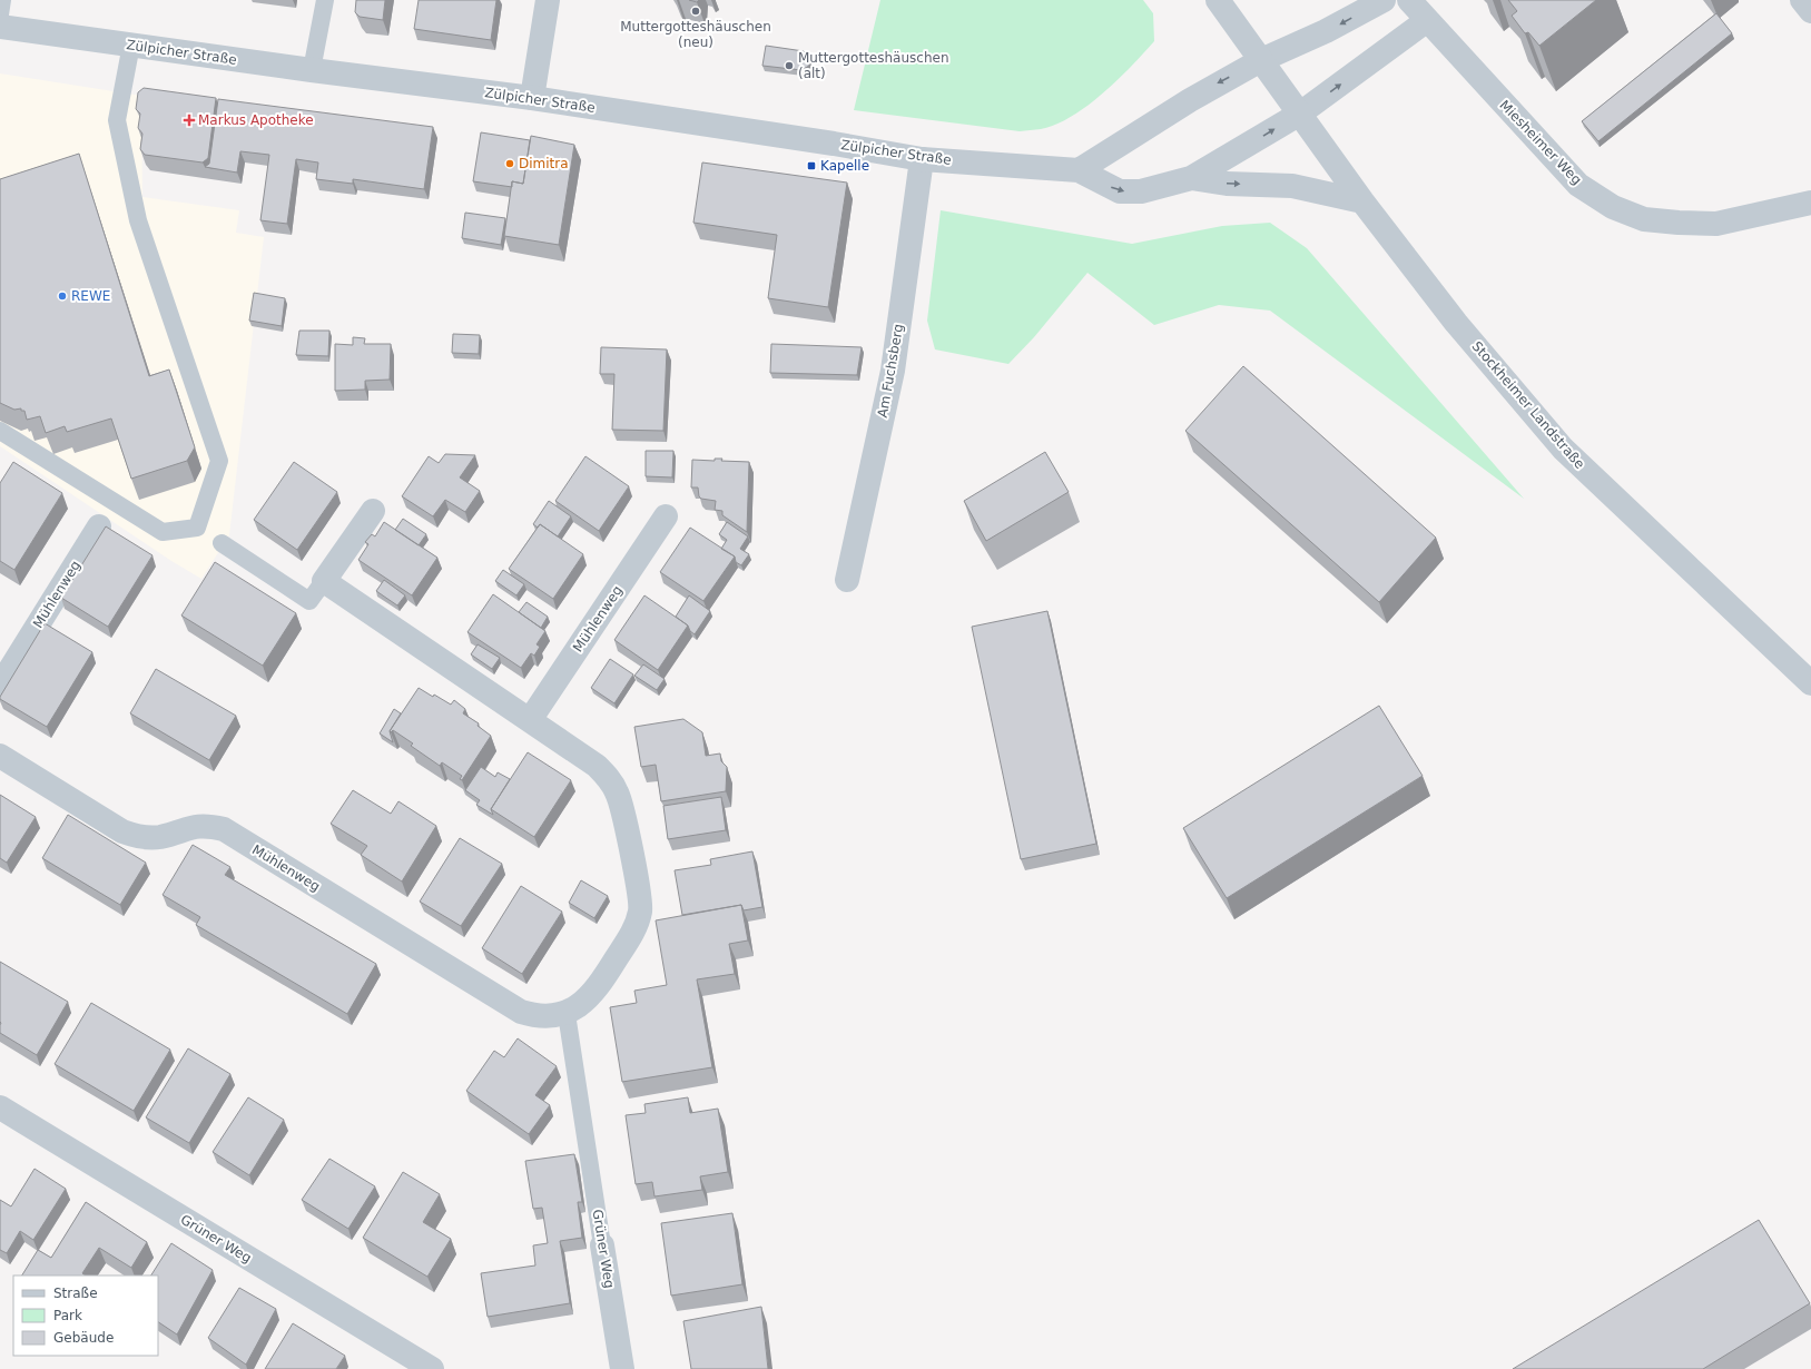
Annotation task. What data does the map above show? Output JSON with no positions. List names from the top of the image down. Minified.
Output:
{"streets":{"street":["Zülpicher Straße","Miesheimer Weg","Am Fuchsberg","Stockheimer Landstraße","Mühlenweg","Grüner Weg"]},"crossings":[["Zülpicher Straße","Am Fuchsberg"],["Zülpicher Straße","Stockheimer Landstraße"],["Mühlenweg","Grüner Weg"]],"places":{"other":["Muttergotteshäuschen (neu)","Muttergotteshäuschen (alt)","Dimitra","REWE"],"health":["Markus Apotheke"],"transit":["Kapelle"]},"legend":["Straße","Park","Gebäude"]}
